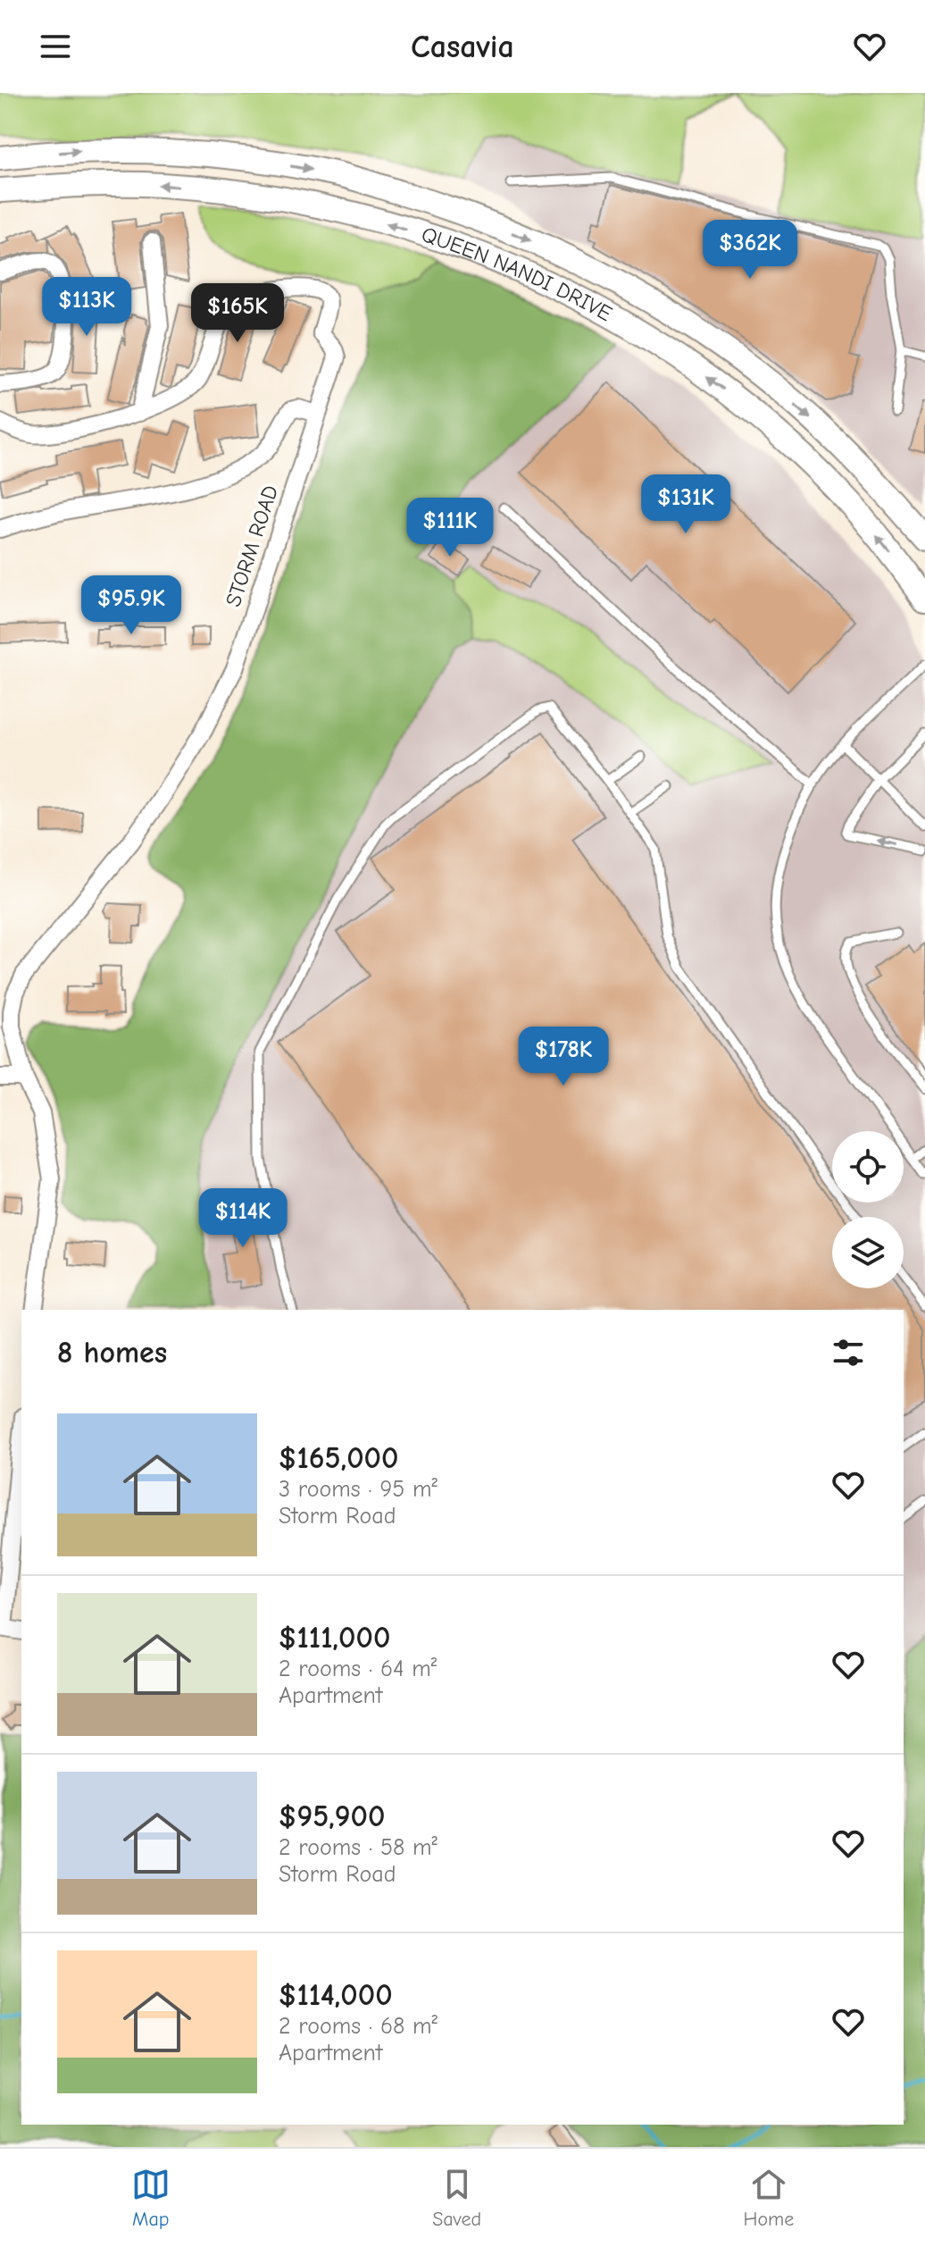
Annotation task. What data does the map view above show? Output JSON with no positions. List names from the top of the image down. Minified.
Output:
{"streets":{"main road":["QUEEN NANDI DRIVE"],"street":["STORM ROAD"]},"page":{"header":"Casavia","price":["$362K","$113K","$165K","$131K","$111K","$95.9K","$178K","$114K"],"heading":"8 homes","list":[{"name":"$165,000","note":"3 rooms · 95 m² · Storm Road"},{"name":"$111,000","note":"2 rooms · 64 m² · Apartment"},{"name":"$95,900","note":"2 rooms · 58 m² · Storm Road"},{"name":"$114,000","note":"2 rooms · 68 m² · Apartment"}],"tabs":["Map","Saved","Home"]}}
